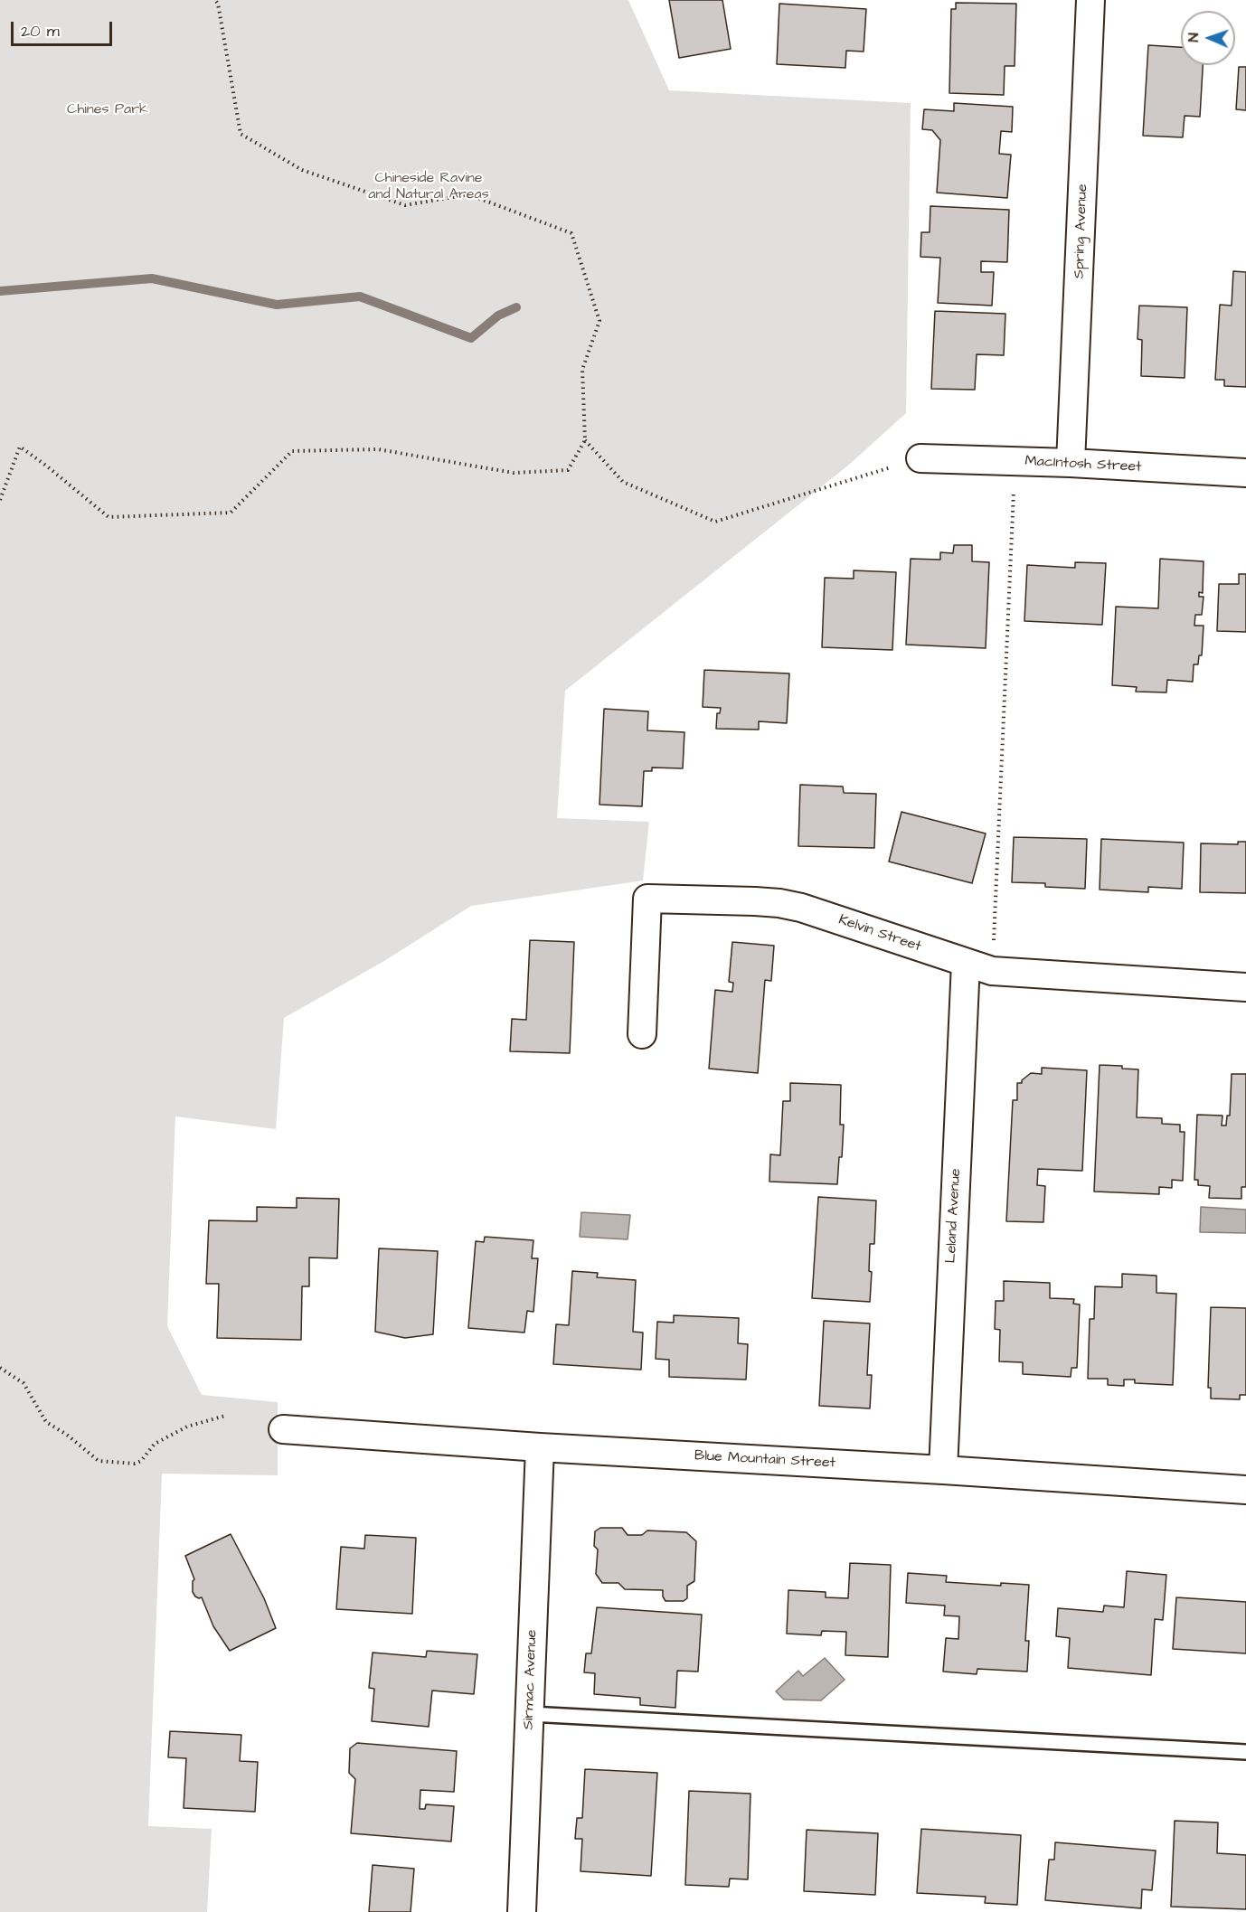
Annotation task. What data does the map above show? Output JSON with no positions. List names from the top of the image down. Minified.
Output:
{"streets":{"street":["Spring Avenue","MacIntosh Street","Kelvin Street","Leland Avenue","Blue Mountain Street","Sirmac Avenue"]},"crossings":[["Spring Avenue","MacIntosh Street"],["Kelvin Street","Leland Avenue"],["Leland Avenue","Blue Mountain Street"],["Blue Mountain Street","Sirmac Avenue"]],"parks":["Chines Park","Chineside Ravine and Natural Areas"],"scale_bar":"20 m","north":"left"}
